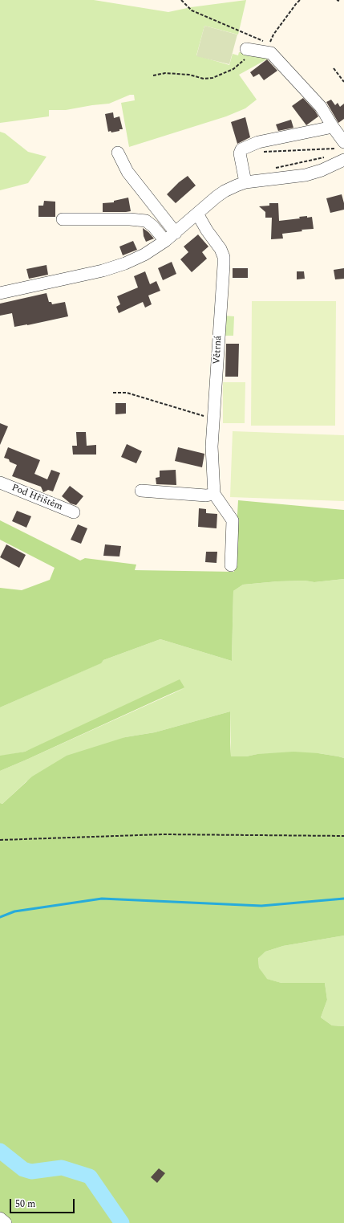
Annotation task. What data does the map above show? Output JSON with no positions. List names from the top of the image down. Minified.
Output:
{"streets":{"street":["Větrná","Pod Hřištěm"]},"scale_bar":"50 m"}
